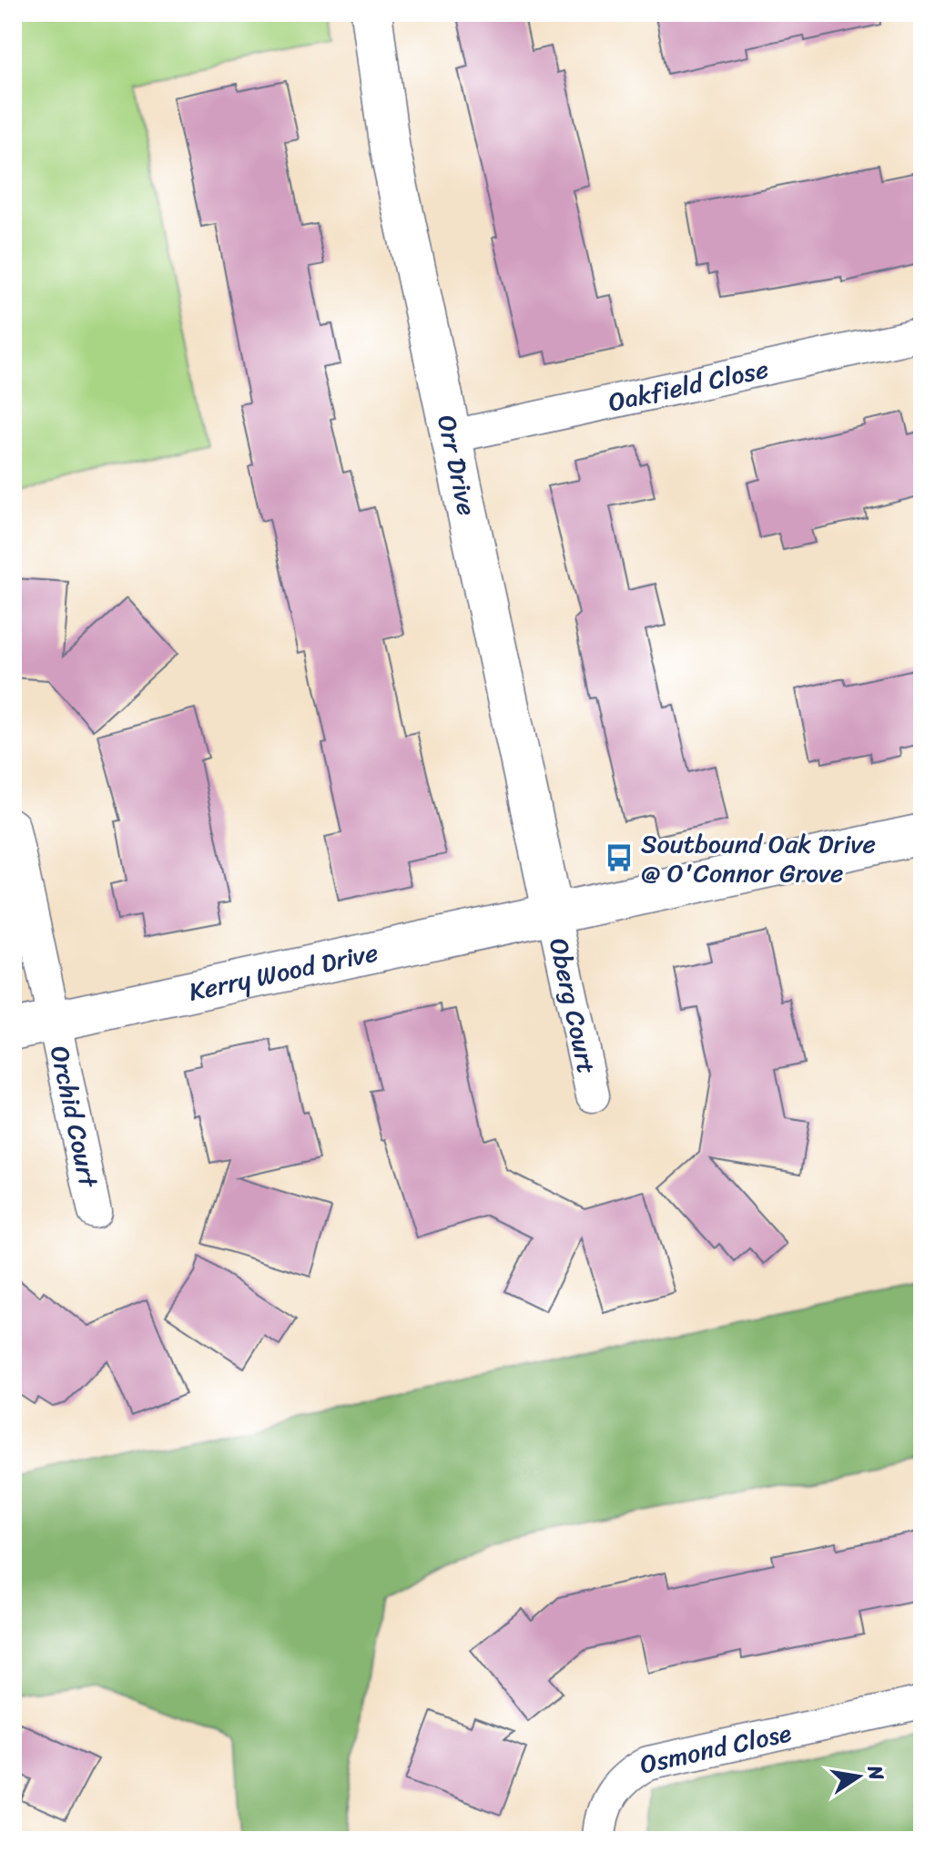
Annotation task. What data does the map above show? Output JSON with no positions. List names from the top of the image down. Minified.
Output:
{"streets":{"street":["Oakfield Close","Orr Drive","Kerry Wood Drive","Oberg Court","Orchid Court","Osmond Close"]},"crossings":[["Oakfield Close","Orr Drive"],["Orr Drive","Kerry Wood Drive"],["Orr Drive","Oberg Court"],["Kerry Wood Drive","Oberg Court"],["Kerry Wood Drive","Orchid Court"]],"places":{"bus stop":["Soutbound Oak Drive @ O'Connor Grove"]},"north":"right"}
